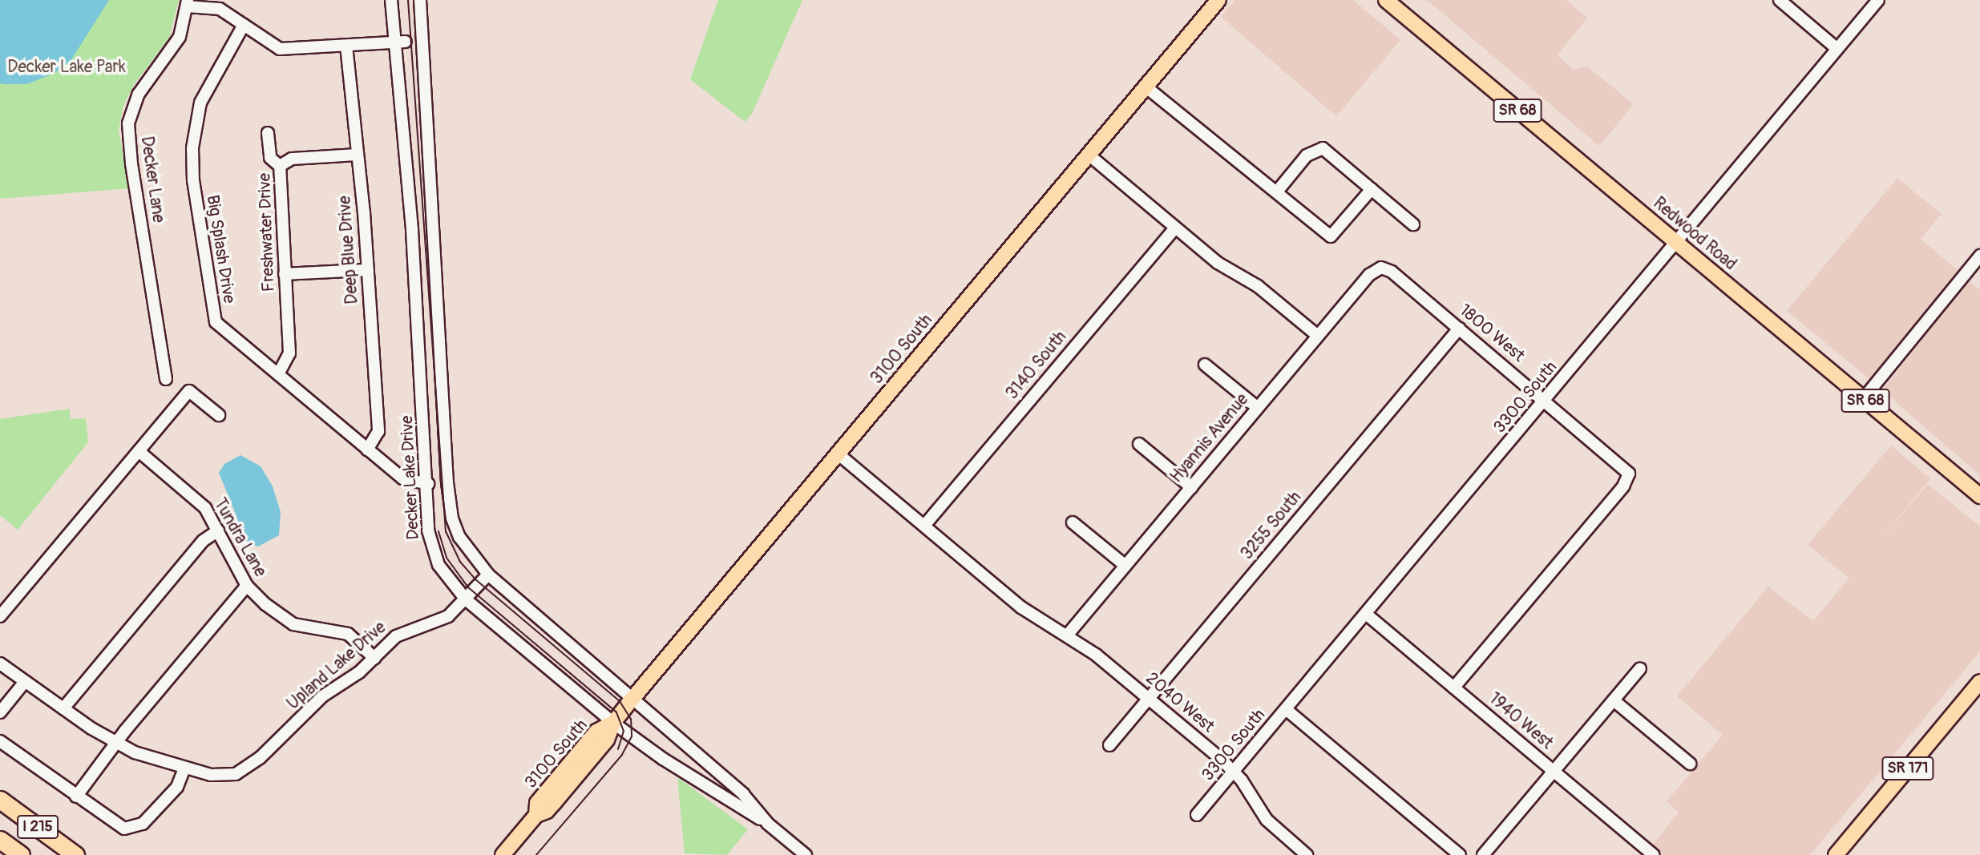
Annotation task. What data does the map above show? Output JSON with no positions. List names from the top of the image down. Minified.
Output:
{"streets":{"highway":["I 215"],"main road":["SR 68","Redwood Road","3100 South","SR 171"],"street":["Decker Lane","Freshwater Drive","Big Splash Drive","Deep Blue Drive","1800 West","3140 South","3300 South","Hyannis Avenue","Decker Lake Drive","3255 South","Tundra Lane","Upland Lake Drive","2040 West","1940 West"]},"crossings":[["Freshwater Drive","Big Splash Drive"],["Freshwater Drive","Deep Blue Drive"],["Redwood Road","3300 South"],["Big Splash Drive","Deep Blue Drive"],["Big Splash Drive","Decker Lake Drive"],["1800 West","3300 South"],["1800 West","Hyannis Avenue"],["1800 West","3255 South"],["1800 West","1940 West"],["3100 South","Decker Lake Drive"],["3100 South","2040 West"],["3140 South","2040 West"],["3300 South","2040 West"],["3300 South","1940 West"],["Hyannis Avenue","2040 West"],["Decker Lake Drive","Upland Lake Drive"],["3255 South","2040 West"],["Tundra Lane","Upland Lake Drive"]],"parks":["Decker Lake Park"]}
